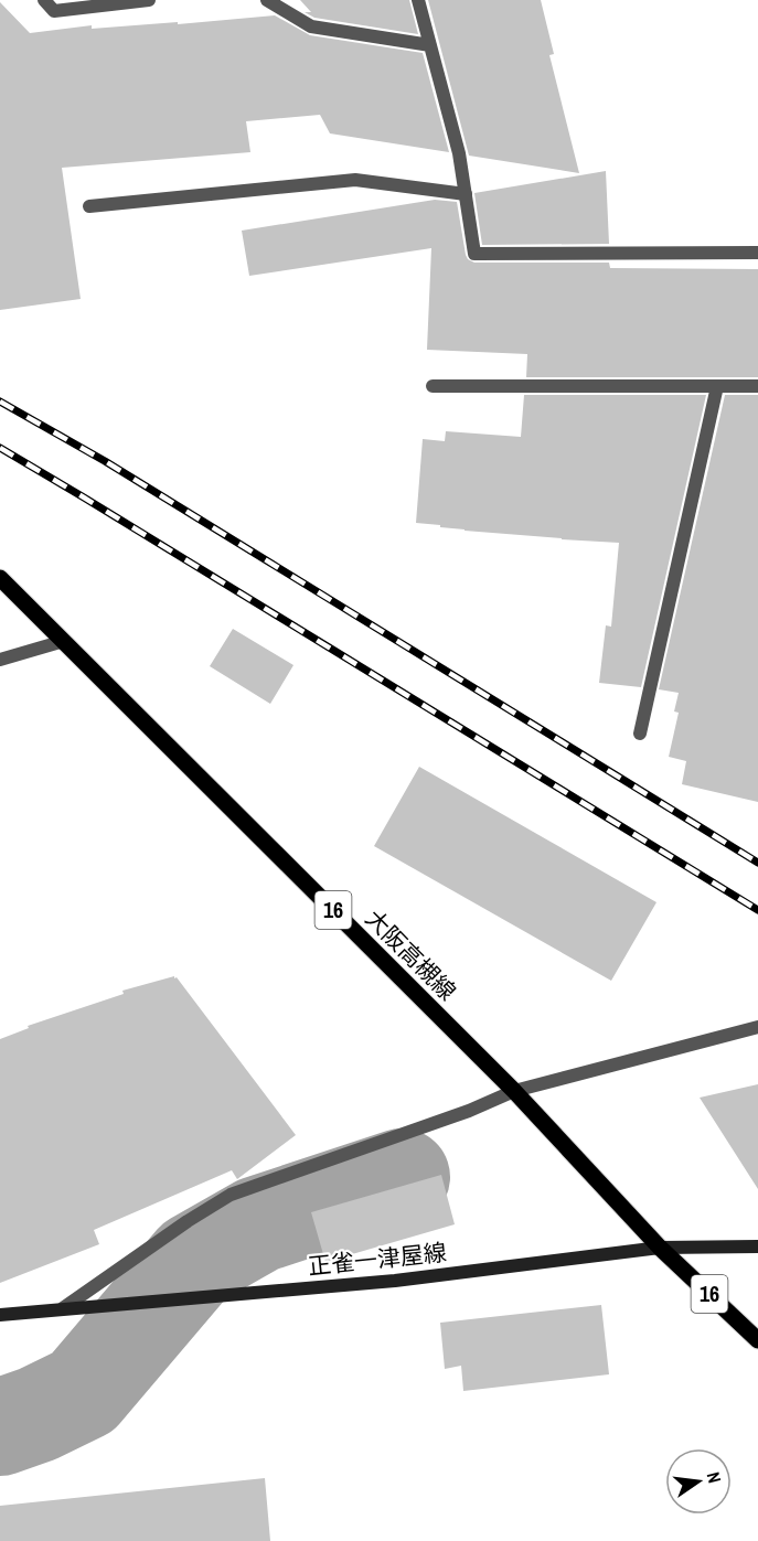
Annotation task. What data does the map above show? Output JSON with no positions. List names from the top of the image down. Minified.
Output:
{"streets":{"main road":["16","大阪高槻線","正雀一津屋線"]},"crossings":[["大阪高槻線","正雀一津屋線"]],"north":"right"}
